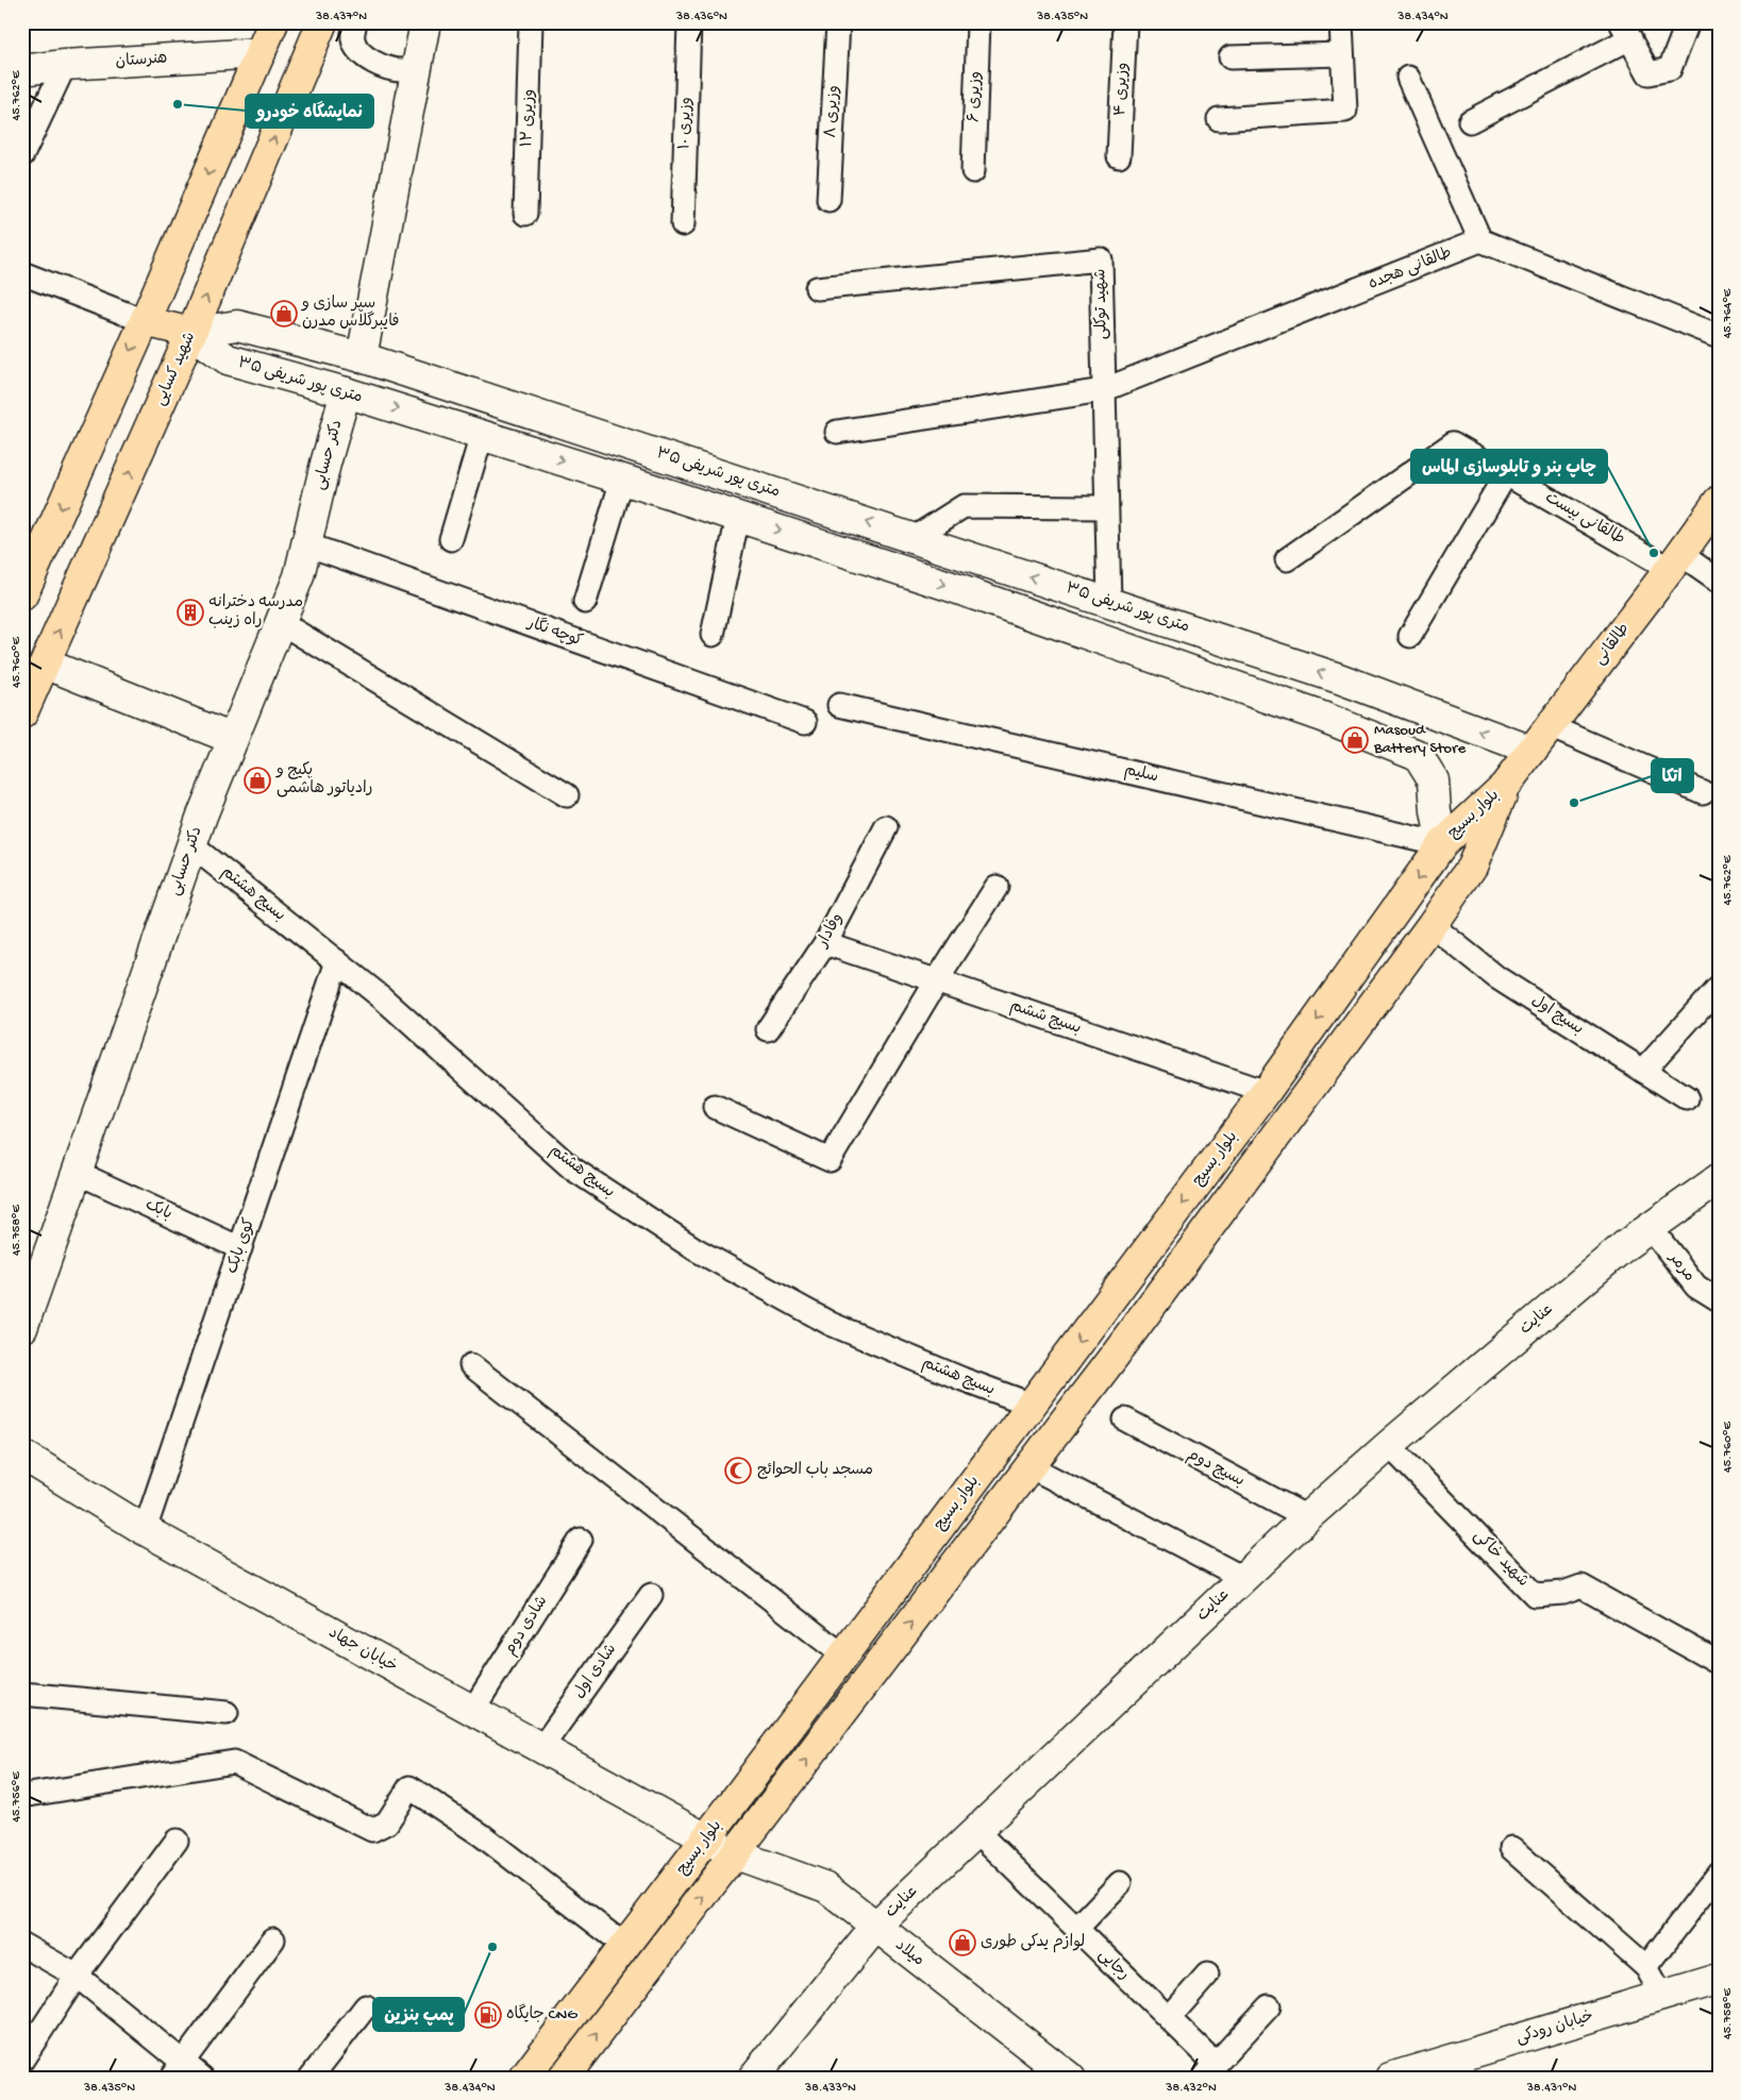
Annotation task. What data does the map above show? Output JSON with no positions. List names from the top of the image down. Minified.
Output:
{"streets":{"main road":["شهید کسایی","طالقانی","بلوار بسیج"],"street":["هنرستان","وزیری ۴","وزیری ۶","وزیری ۸","وزيری ۱۲","وزیری ۱۰","طالقانی هجده","شهید توکلی","۳۵ متری پور شریفی","دکتر حسابی","طالقانی بیست","کوچه نگار","سلیم","بسیج هشتم","وفادار","بسیج اول","بسیج ششم","بابک","کوی بابک","مرمر","عنایت","بسيج دوم","شهید خاکی","شادی دوم","خیابان جهاد","شادی اول","میلاد","رجایی","خیابان رودکی"]},"crossings":[["طالقانی هجده","شهید توکلی"],["شهید توکلی","۳۵ متری پور شریفی"],["شهید کسایی","۳۵ متری پور شریفی"],["۳۵ متری پور شریفی","دکتر حسابی"],["۳۵ متری پور شریفی","طالقانی"],["۳۵ متری پور شریفی","سلیم"],["۳۵ متری پور شریفی","بلوار بسیج"],["دکتر حسابی","کوچه نگار"],["دکتر حسابی","بسیج هشتم"],["دکتر حسابی","بابک"],["طالقانی بیست","طالقانی"],["طالقانی","بلوار بسیج"],["سلیم","بلوار بسیج"],["بلوار بسیج","بسیج هشتم"],["بلوار بسیج","بسیج اول"],["بلوار بسیج","بسیج ششم"],["بلوار بسیج","خیابان جهاد"],["بلوار بسیج","میلاد"],["بسیج هشتم","کوی بابک"],["وفادار","بسیج ششم"],["بابک","کوی بابک"],["کوی بابک","خیابان جهاد"],["مرمر","عنایت"],["عنایت","بسيج دوم"],["عنایت","شهید خاکی"],["عنایت","میلاد"],["عنایت","رجایی"],["شادی دوم","خیابان جهاد"],["خیابان جهاد","شادی اول"],["خیابان جهاد","میلاد"]],"places":{"other":["نمایشگاه خودرو","چاپ بنر و تابلوسازی الماس","اتکا","پمپ بنزین"],"shop":["سپر سازی و فایبرگلاس مدرن","Masoud Battery Store","پکیج و رادیاتور هاشمی","لوازم یدکی طوری"],"building":["مدرسه دخترانه راه زینب"],"mosque":["مسجد باب الحوائج"],"fuel station":["جایگاه CNG"]},"coordinates":["38.437°N","38.436°N","38.435°N","38.434°N","45.762°E","45.764°E","45.760°E","45.758°E","45.756°E","38.433°N","38.432°N","38.431°N"]}
